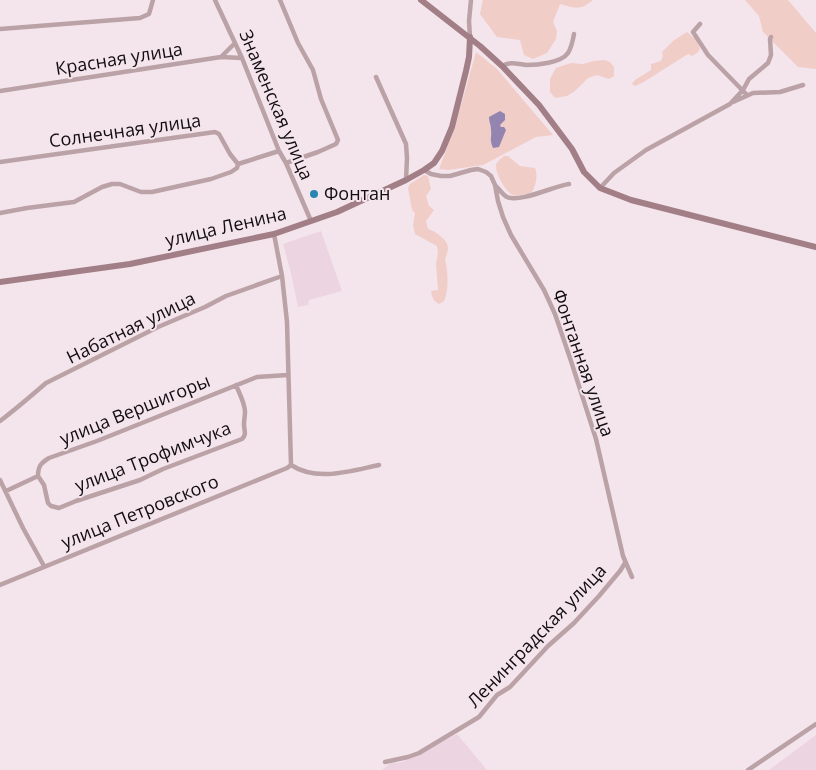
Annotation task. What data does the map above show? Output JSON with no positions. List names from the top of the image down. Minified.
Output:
{"streets":{"street":["Красная улица","Знаменская улица","Солнечная улица","улица Ленина","Набатная улица","Фонтанная улица","улица Вершигоры","улица Трофимчука","улица Петровского","Ленинградская улица"]},"crossings":[["Красная улица","Знаменская улица"],["Знаменская улица","улица Ленина"],["Фонтанная улица","Ленинградская улица"],["улица Вершигоры","улица Трофимчука"]],"places":["Фонтан"]}
